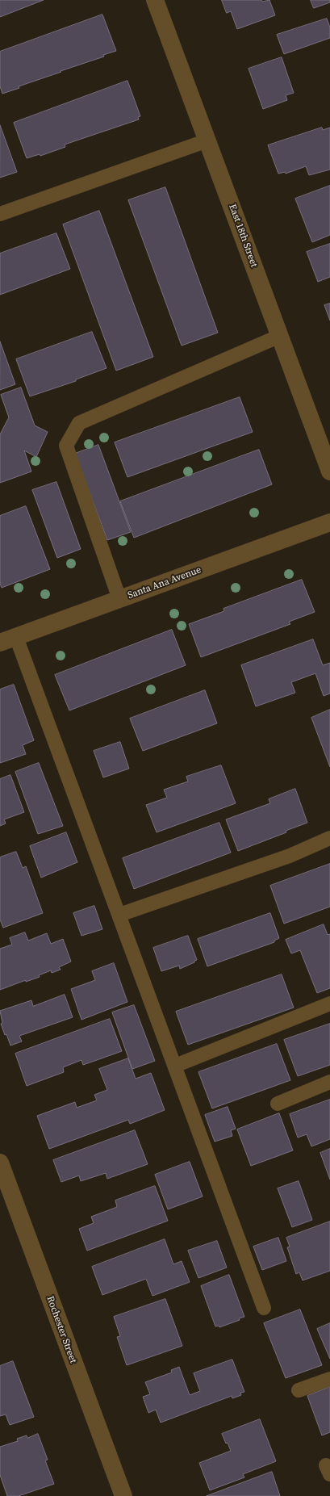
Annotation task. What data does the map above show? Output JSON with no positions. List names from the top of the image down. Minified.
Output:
{"streets":{"street":["East 18th Street","Santa Ana Avenue","Rochester Street"]}}
